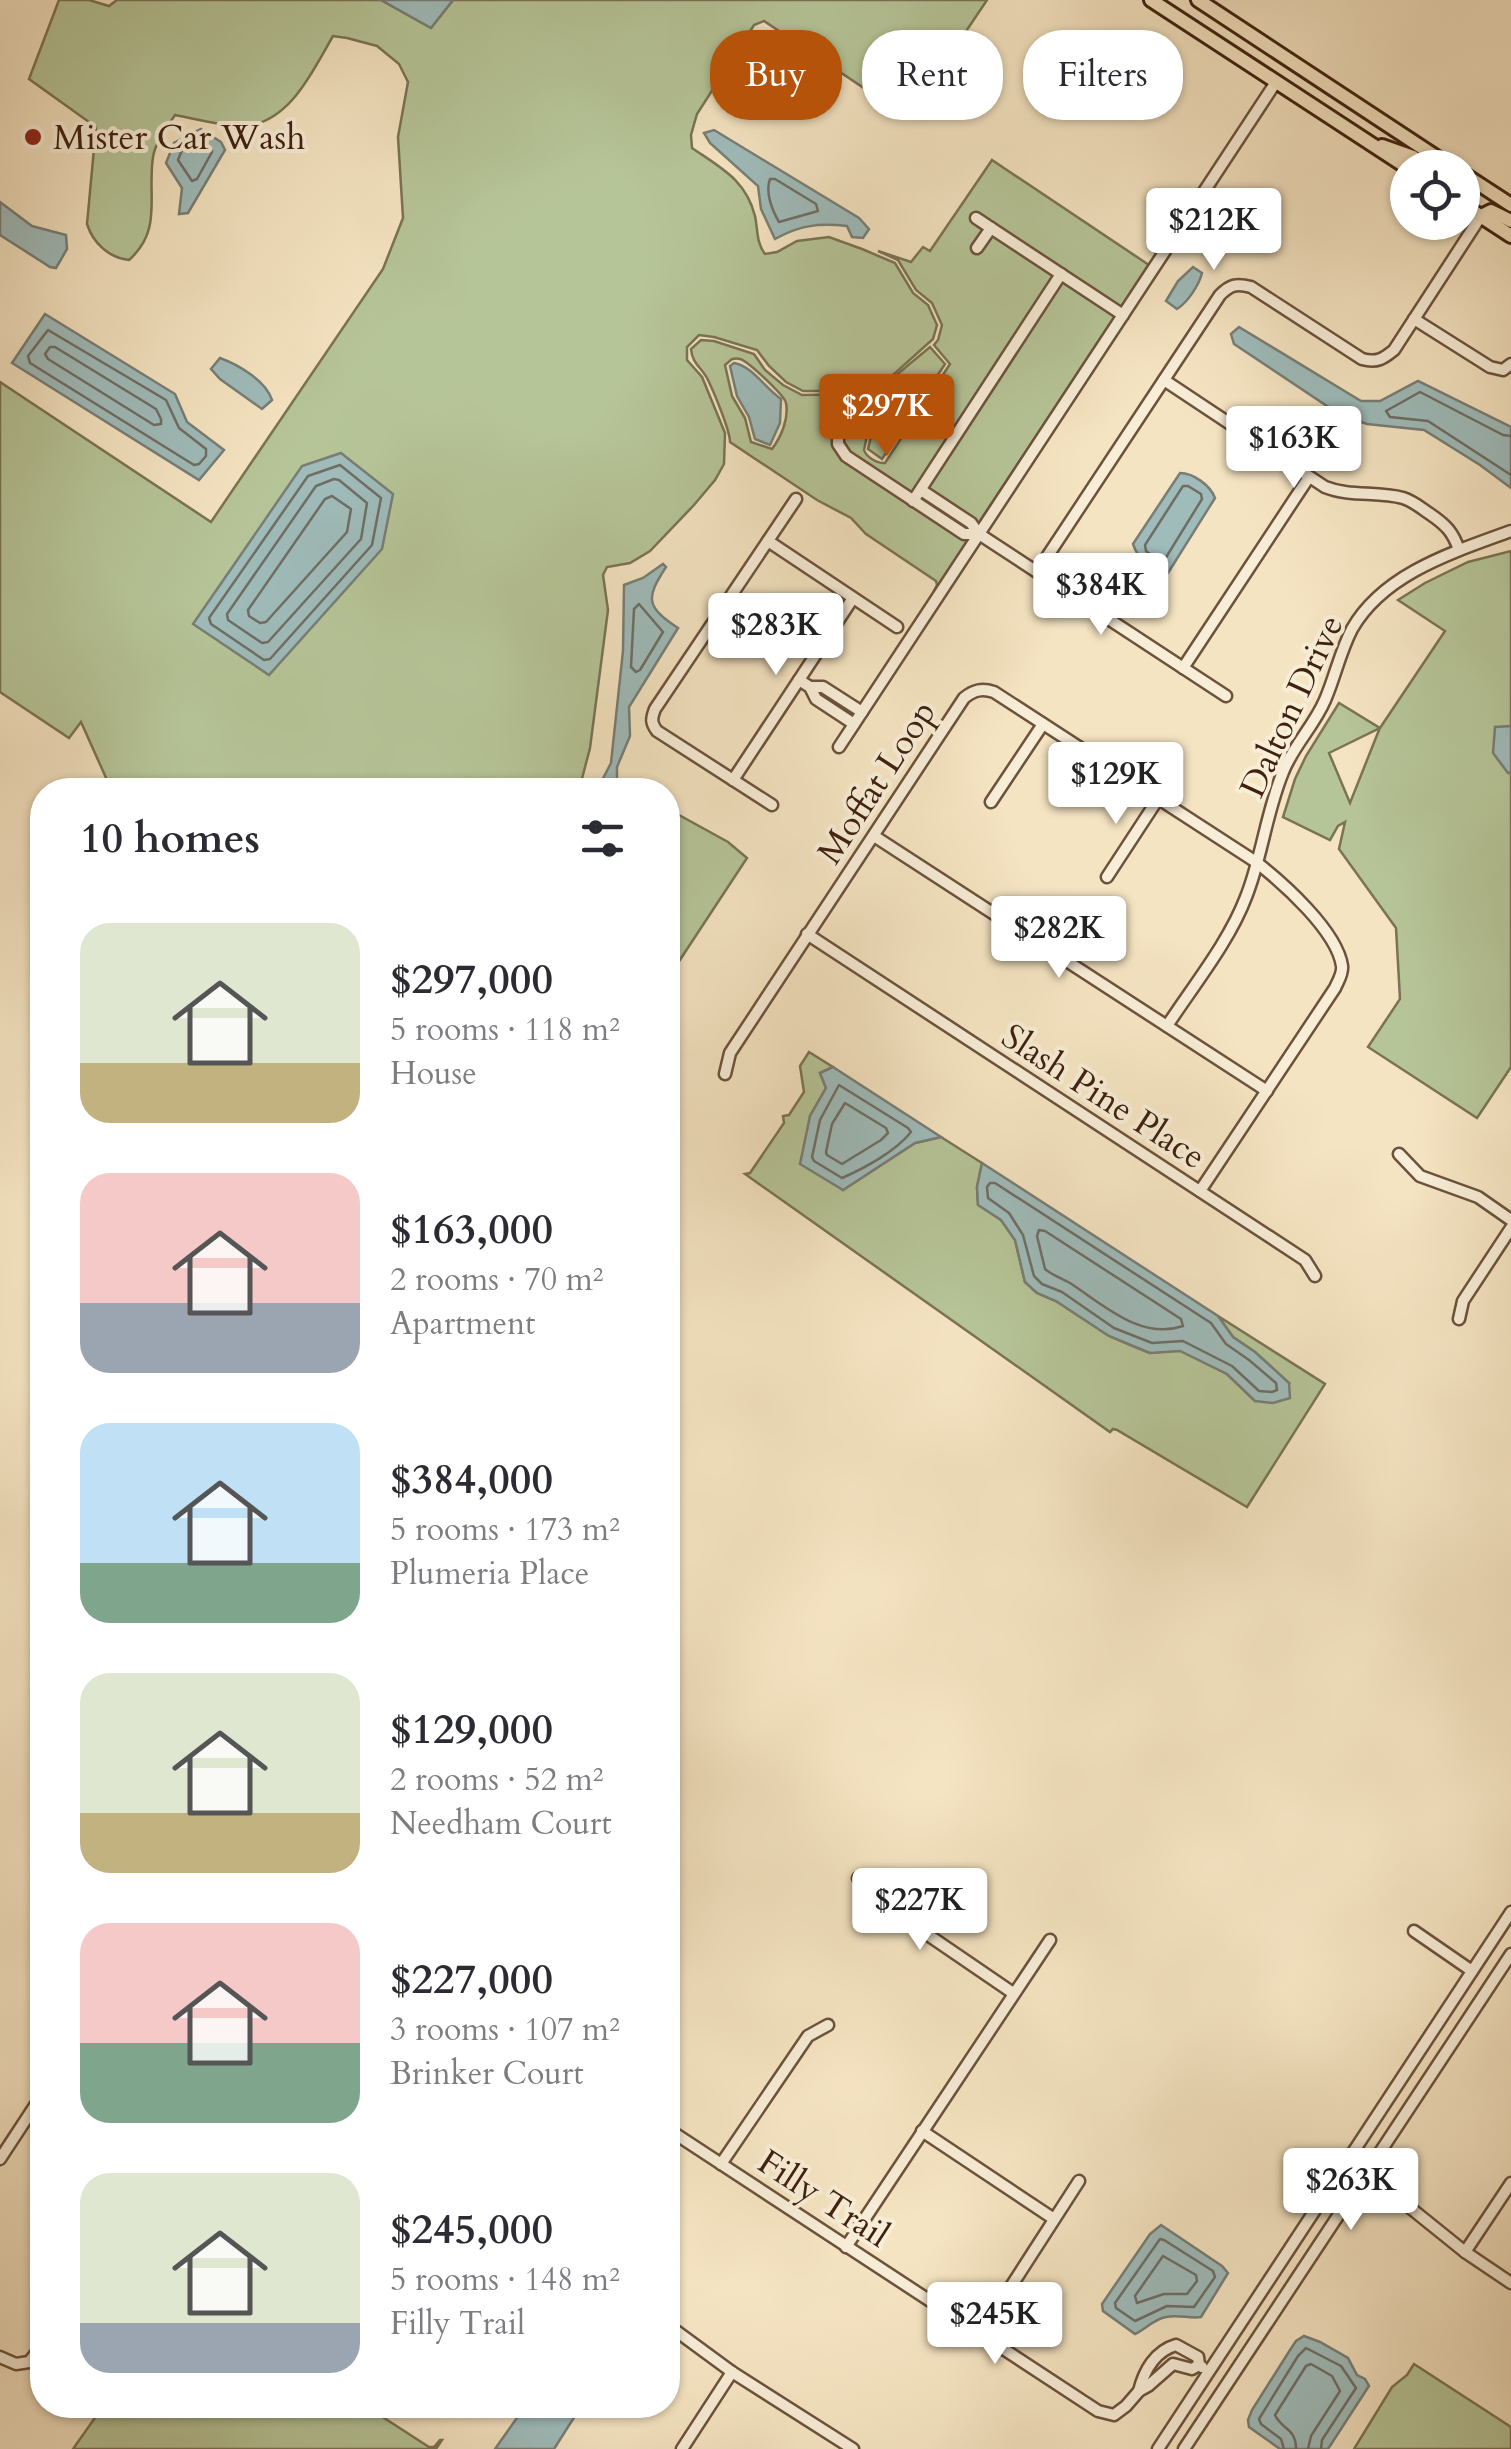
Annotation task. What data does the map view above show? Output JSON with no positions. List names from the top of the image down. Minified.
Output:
{"streets":{"street":["Dalton Drive","Moffat Loop","Slash Pine Place","Filly Trail"]},"crossings":[["Dalton Drive","Moffat Loop"],["Moffat Loop","Slash Pine Place"]],"places":["Mister Car Wash"],"page":{"chip":["Buy","Rent","Filters"],"price":["$212K","$297K","$163K","$384K","$283K","$129K","$282K","$227K","$263K","$245K"],"heading":"10 homes","list":[{"name":"$297,000","note":"5 rooms · 118 m² · House"},{"name":"$163,000","note":"2 rooms · 70 m² · Apartment"},{"name":"$384,000","note":"5 rooms · 173 m² · Plumeria Place"},{"name":"$129,000","note":"2 rooms · 52 m² · Needham Court"},{"name":"$227,000","note":"3 rooms · 107 m² · Brinker Court"},{"name":"$245,000","note":"5 rooms · 148 m² · Filly Trail"}]}}
